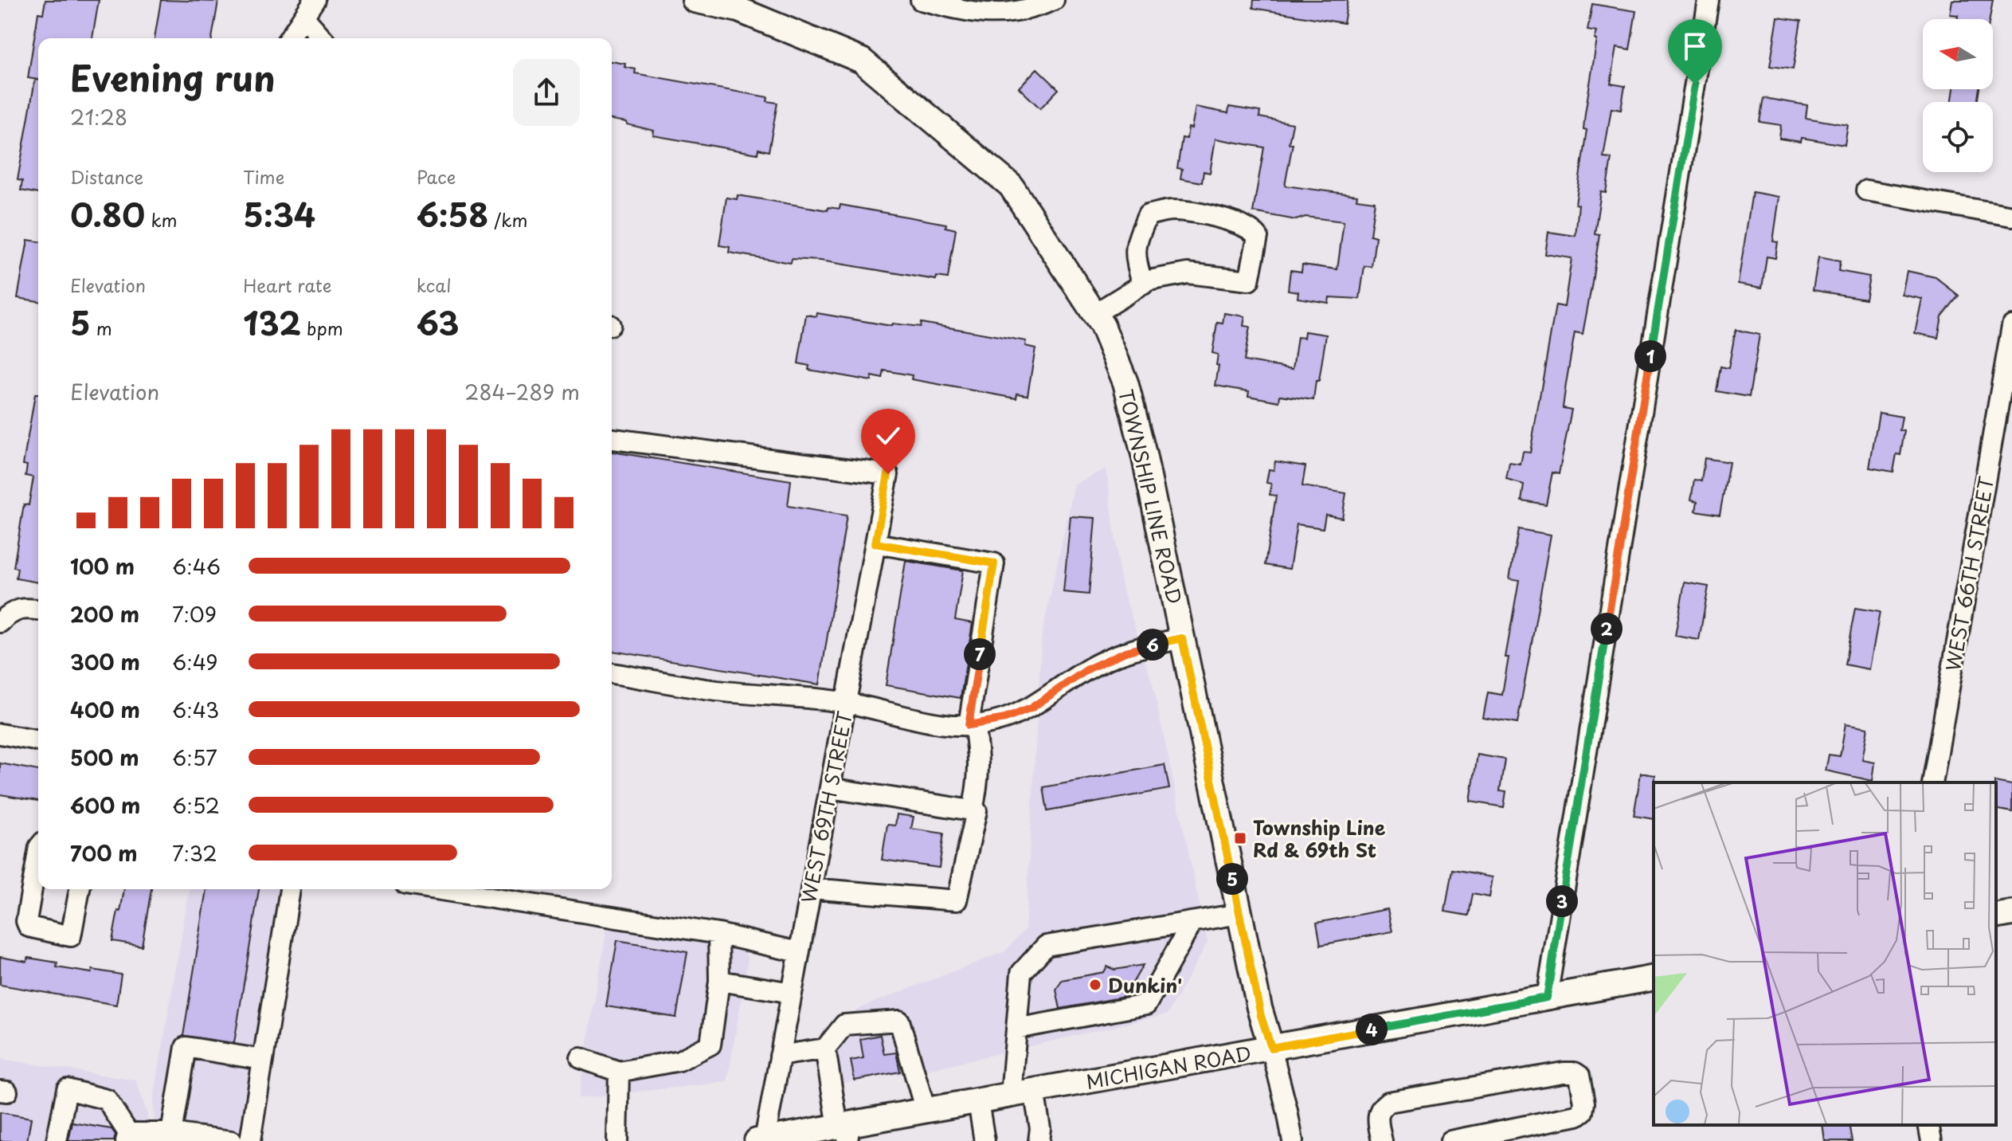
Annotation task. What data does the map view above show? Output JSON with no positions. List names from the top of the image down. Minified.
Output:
{"streets":{"main road":["TOWNSHIP LINE ROAD","MICHIGAN ROAD"],"street":["WEST 66TH STREET","WEST 69TH STREET"]},"crossings":[["TOWNSHIP LINE ROAD","MICHIGAN ROAD"],["WEST 69TH STREET","MICHIGAN ROAD"]],"places":{"transit":["Township Line Rd & 69th St"],"other":["Dunkin'"]},"north":"left","page":{"heading":["Evening run","21:28"],"stats":[["Distance","0.80 km"],["Time","5:34"],["Pace","6:58 /km"],["Elevation","5 m"],["Heart rate","132 bpm"],["kcal","63"]],"pins":["1","2","6","7","5","3","4"],"chart":["Elevation","284–289 m"],"list":[{"name":"100 m","note":"6:46"},{"name":"200 m","note":"7:09"},{"name":"300 m","note":"6:49"},{"name":"400 m","note":"6:43"},{"name":"500 m","note":"6:57"},{"name":"600 m","note":"6:52"},{"name":"700 m","note":"7:32"}]}}
